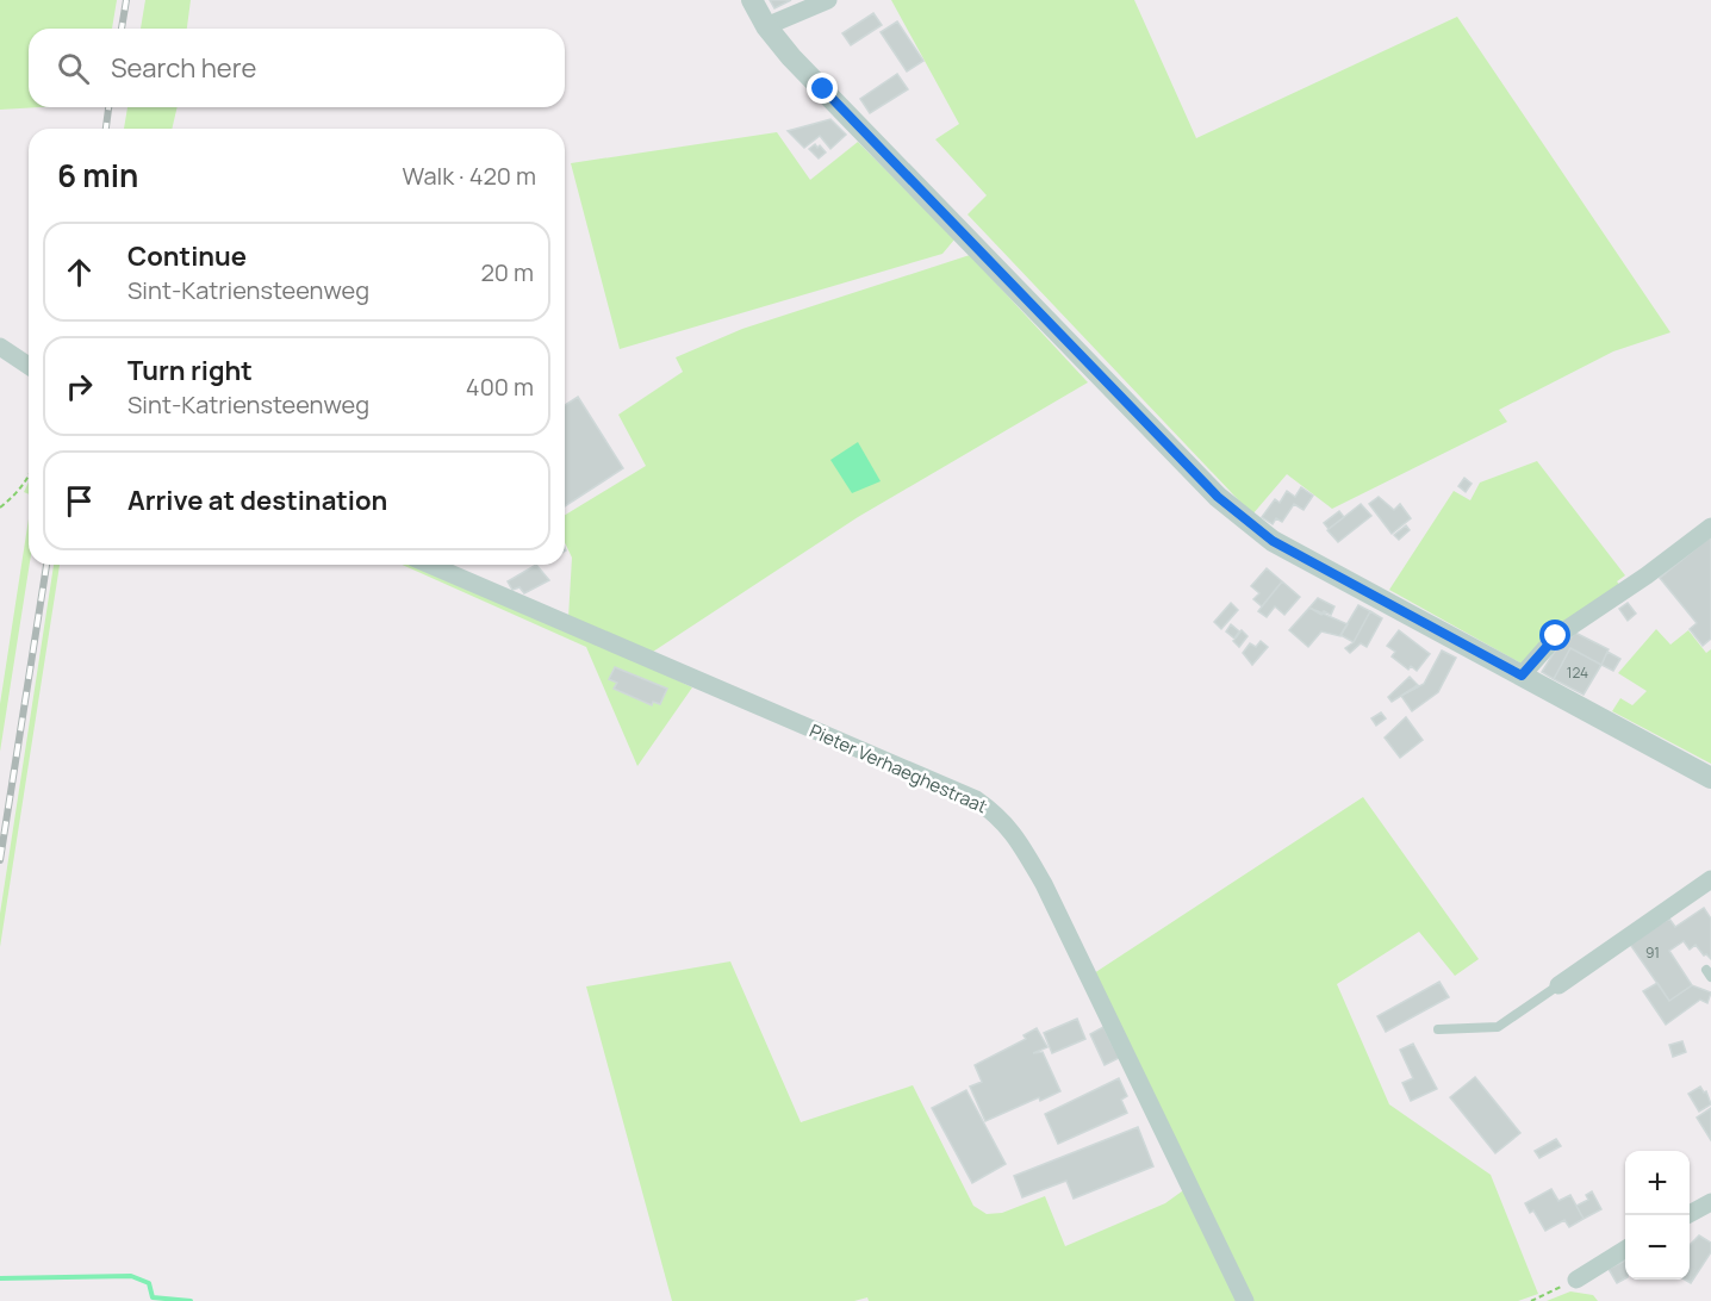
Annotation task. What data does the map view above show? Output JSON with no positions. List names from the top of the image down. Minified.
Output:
{"streets":{"street":["Pieter Verhaeghestraat"]},"house_numbers":["124","91"],"page":{"search":"Search here","heading":["6 min","Walk · 420 m"],"list":[["Continue","Sint-Katriensteenweg","20 m"],["Turn right","Sint-Katriensteenweg","400 m"],"Arrive at destination"],"map_buttons":["+","−"]}}
